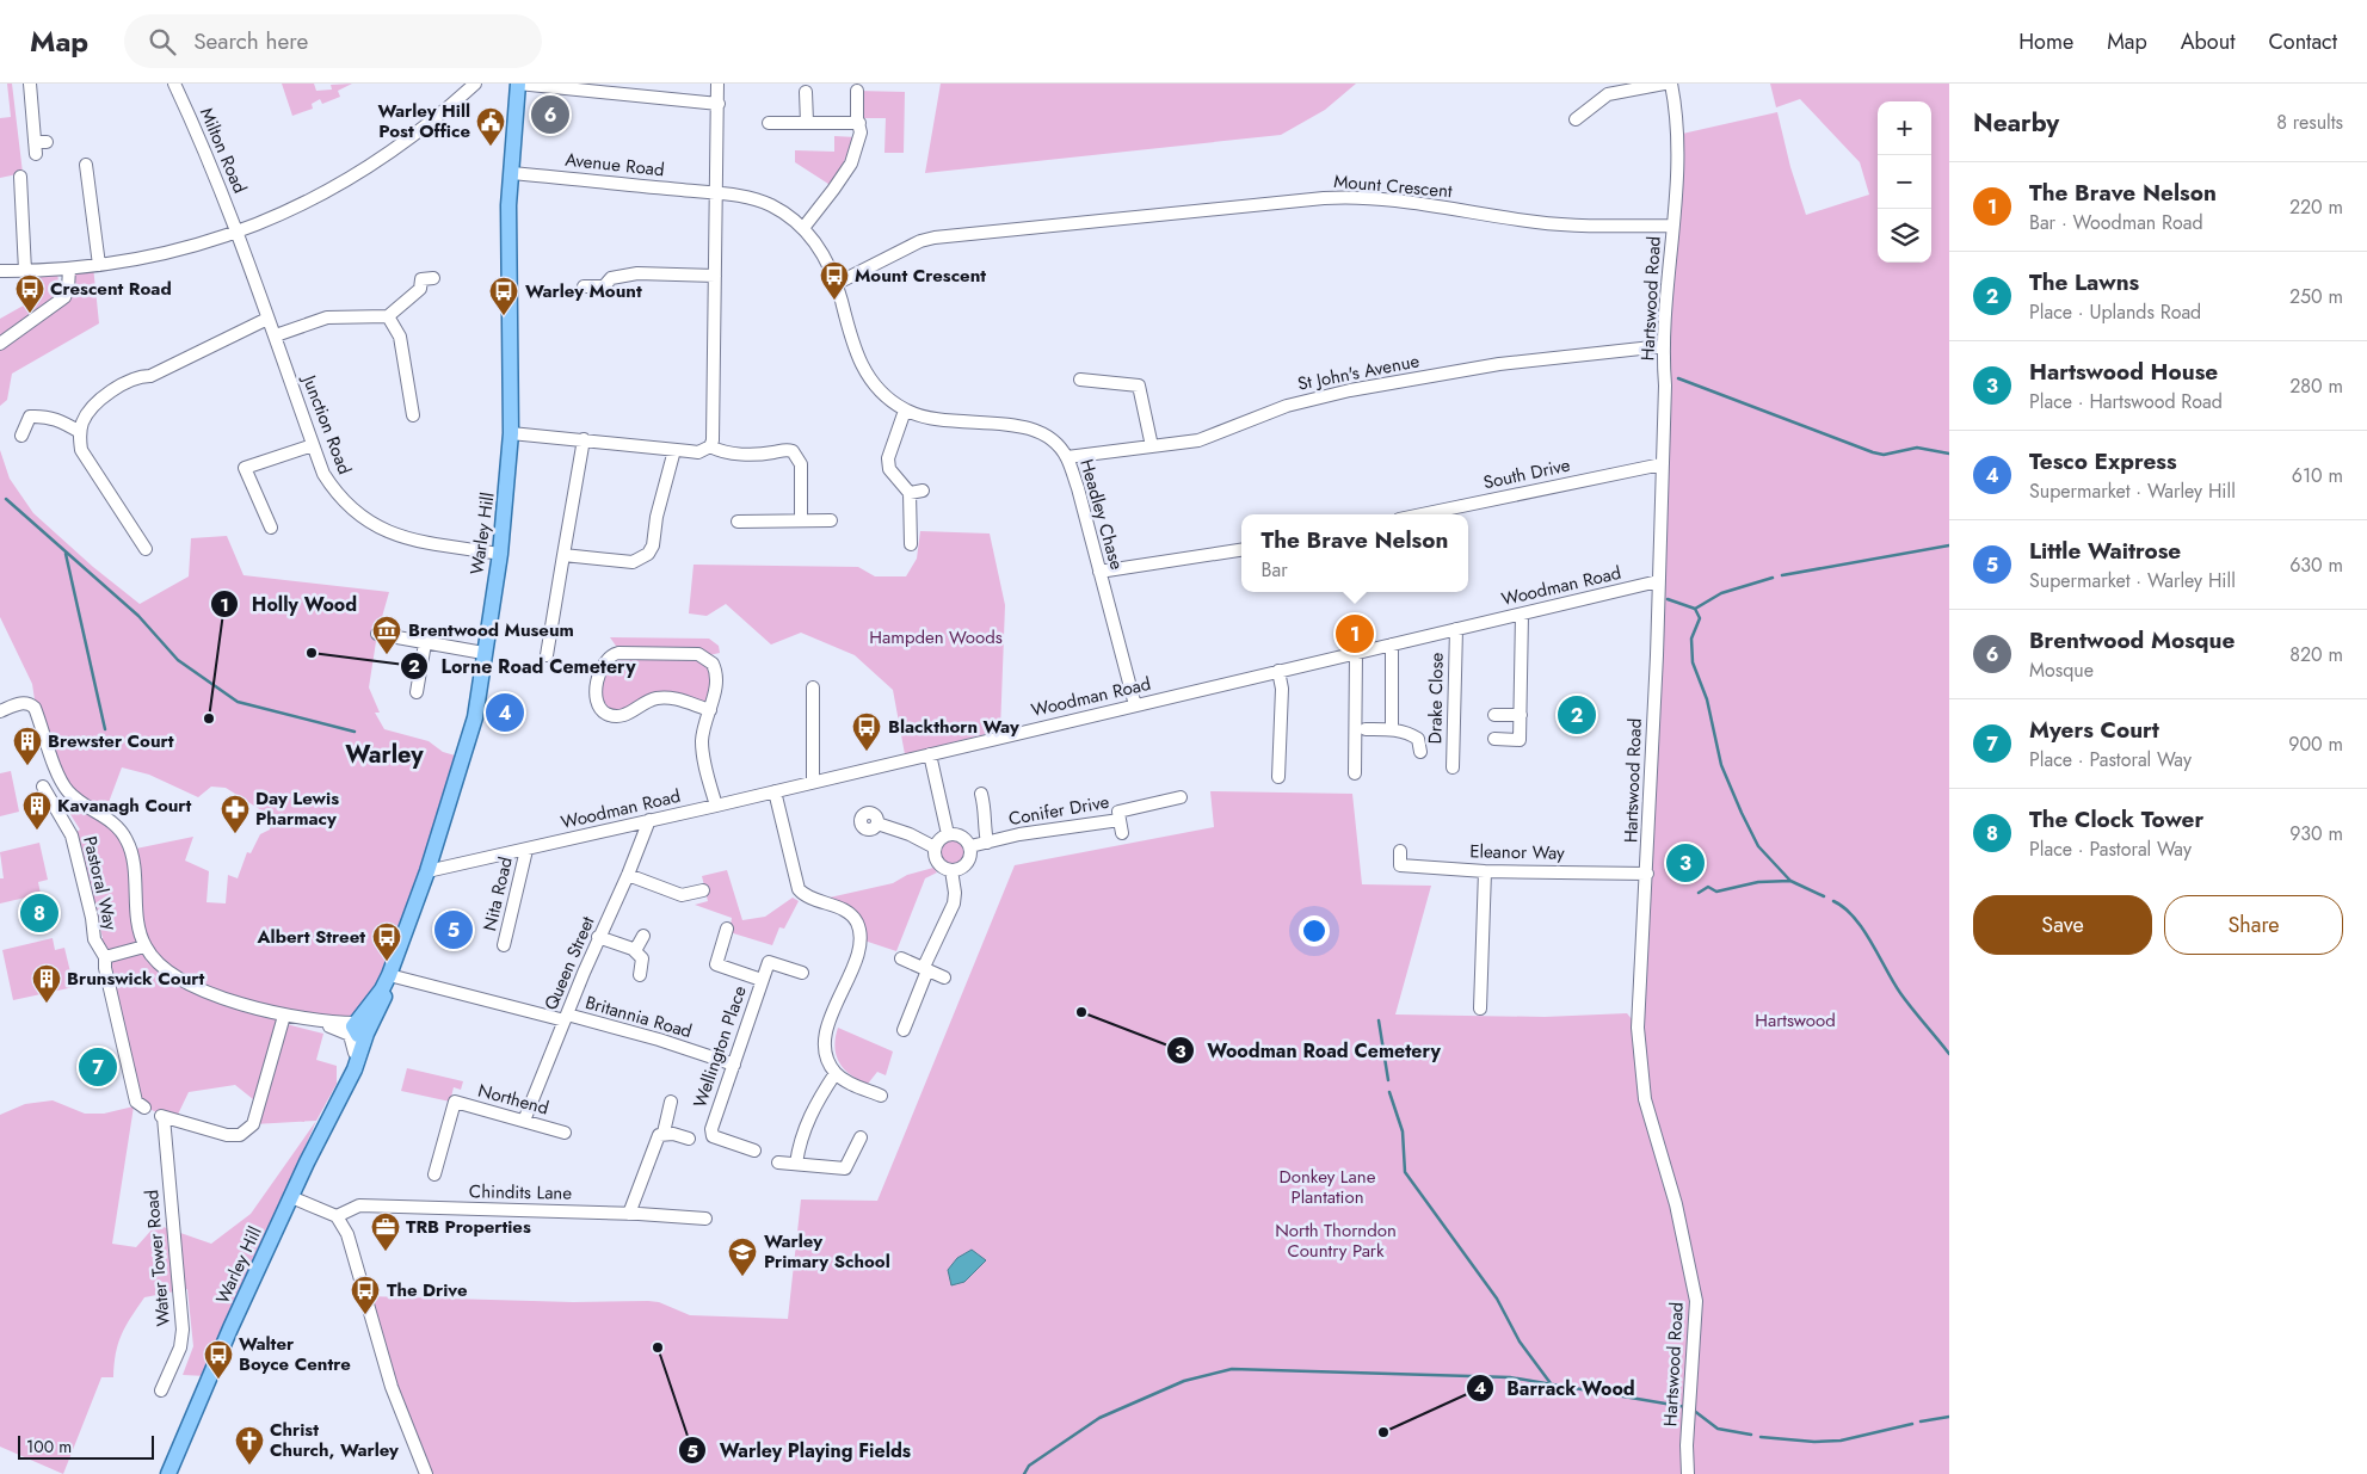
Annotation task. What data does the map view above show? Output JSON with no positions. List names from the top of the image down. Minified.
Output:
{"streets":{"main road":["Warley Hill"],"street":["Milton Road","Avenue Road","Mount Crescent","Hartswood Road","St John's Avenue","Junction Road","South Drive","Headley Chase","Woodman Road","Drake Close","Conifer Drive","Eleanor Way","Pastoral Way","Nita Road","Queen Street","Britannia Road","Wellington Place","Northend","Chindits Lane","Water Tower Road"]},"crossings":[["Milton Road","Junction Road"],["Avenue Road","Headley Chase"],["Avenue Road","Warley Hill"],["Mount Crescent","Hartswood Road"],["Mount Crescent","Headley Chase"],["Hartswood Road","St John's Avenue"],["Hartswood Road","South Drive"],["Hartswood Road","Woodman Road"],["Hartswood Road","Eleanor Way"],["St John's Avenue","Headley Chase"],["Junction Road","Warley Hill"],["Headley Chase","Woodman Road"],["Warley Hill","Woodman Road"],["Woodman Road","Drake Close"],["Woodman Road","Nita Road"],["Woodman Road","Queen Street"],["Queen Street","Britannia Road"],["Queen Street","Northend"],["Britannia Road","Wellington Place"]],"districts":["Warley"],"parks":["Hampden Woods","Hartswood","Donkey Lane Plantation","North Thorndon Country Park"],"places":{"public building":["Warley Hill Post Office"],"bus stop":["Mount Crescent","Crescent Road","Warley Mount","Blackthorn Way","Albert Street","The Drive","Walter Boyce Centre"],"other":["Lorne Road Cemetery","Holly Wood","Woodman Road Cemetery","Warley Playing Fields","Barrack Wood"],"museum":["Brentwood Museum"],"building":["Brewster Court","Kavanagh Court","Brunswick Court"],"pharmacy":["Day Lewis Pharmacy"],"office":["TRB Properties"],"school or university":["Warley Primary School"],"church":["Christ Church, Warley"]},"scale_bar":"100 m","page":{"header":"Map","search":"Search here","nav":["Home","Map","About","Contact"],"heading":["Nearby","8 results"],"pins":["6","1","4","2","3","8","5","7"],"map_buttons":["+","−"],"list":[{"mark":"1","name":"The Brave Nelson","note":"Bar · Woodman Road","value":"220 m"},{"mark":"2","name":"The Lawns","note":"Place · Uplands Road","value":"250 m"},{"mark":"3","name":"Hartswood House","note":"Place · Hartswood Road","value":"280 m"},{"mark":"4","name":"Tesco Express","note":"Supermarket · Warley Hill","value":"610 m"},{"mark":"5","name":"Little Waitrose","note":"Supermarket · Warley Hill","value":"630 m"},{"mark":"6","name":"Brentwood Mosque","note":"Mosque","value":"820 m"},{"mark":"7","name":"Myers Court","note":"Place · Pastoral Way","value":"900 m"},{"mark":"8","name":"The Clock Tower","note":"Place · Pastoral Way","value":"930 m"}],"popup":["The Brave Nelson","Bar"],"buttons":["Save","Share"],"scale":"100 m"}}
